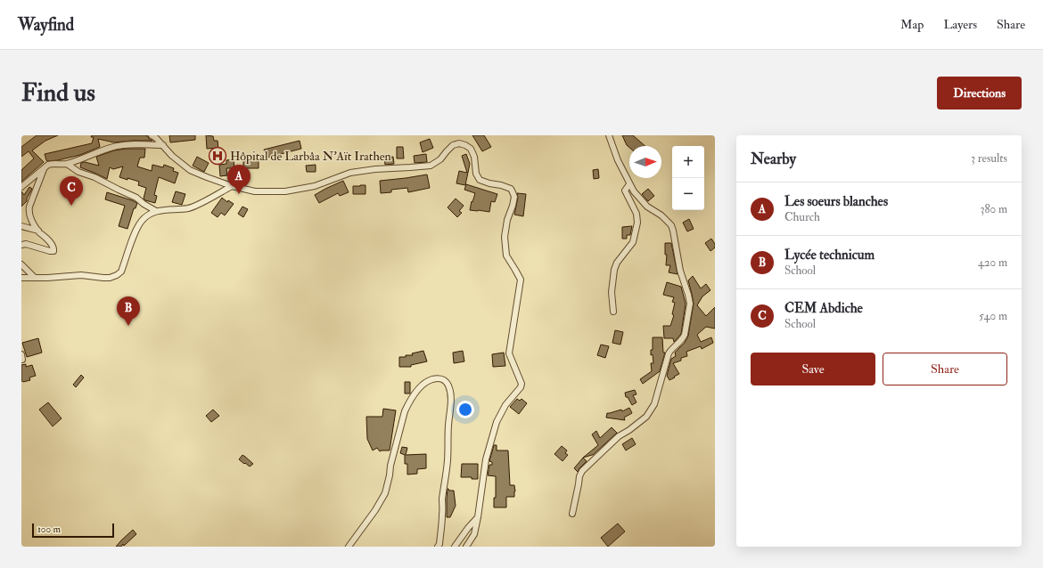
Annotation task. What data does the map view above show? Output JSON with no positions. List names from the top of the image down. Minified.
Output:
{"places":{"hospital":["Hôpital de Larbâa N'Aït Irathen"]},"scale_bar":"100 m","north":"right","page":{"header":"Wayfind","nav":["Map","Layers","Share"],"buttons":["Directions",["Save","Share"]],"title":"Find us","heading":["Nearby","3 results"],"map_buttons":["+","−"],"pins":["A","C","B"],"list":[{"mark":"A","name":"Les soeurs blanches","note":"Church","value":"380 m"},{"mark":"B","name":"Lycée technicum","note":"School","value":"420 m"},{"mark":"C","name":"CEM Abdiche","note":"School","value":"540 m"}],"scale":"100 m"}}
